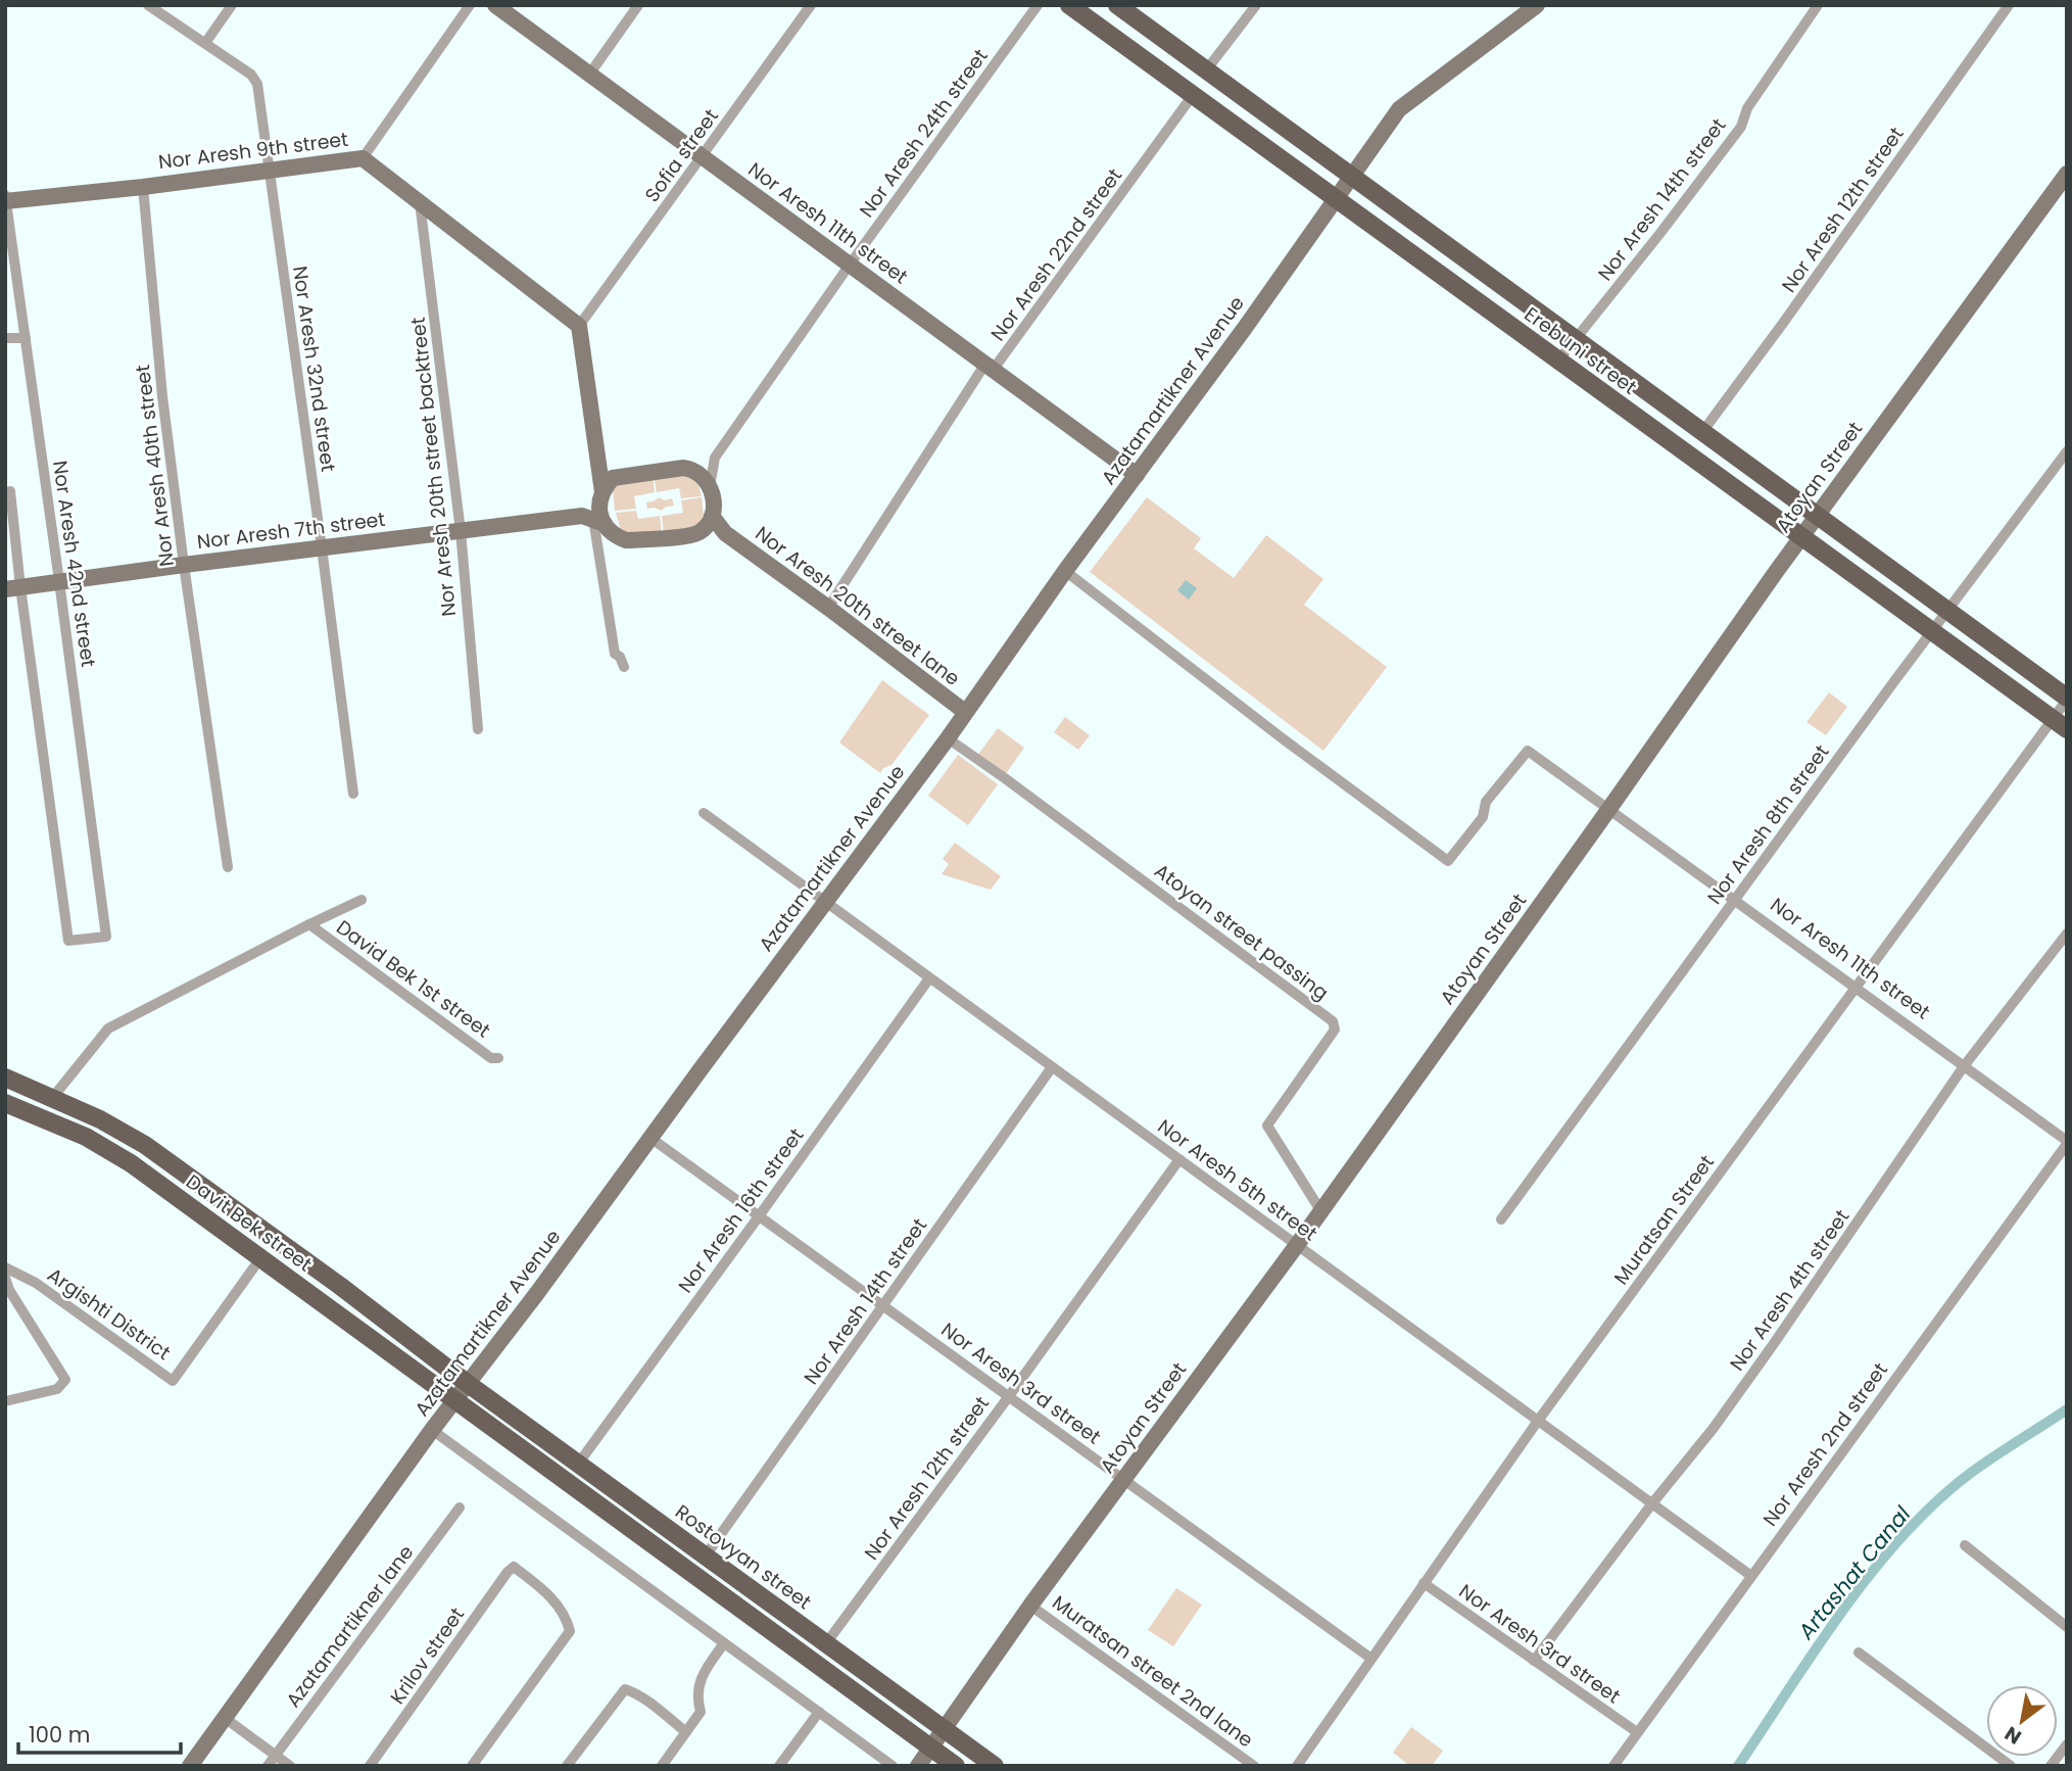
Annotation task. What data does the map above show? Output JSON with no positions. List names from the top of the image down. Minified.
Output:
{"streets":{"main road":["Erebuni street","Davit Bek street","Rostovyan street"],"street":["Nor Aresh 24th street","Nor Aresh 9th street","Sofia street","Nor Aresh 14th street","Nor Aresh 12th street","Nor Aresh 11th street","Nor Aresh 22nd street","Nor Aresh 32nd street","Azatamartikner Avenue","Nor Aresh 40th street","Nor Aresh 20th street backtreet","Atoyan Street","Nor Aresh 7th street","Nor Aresh 42nd street","Nor Aresh 20th street lane","Nor Aresh 8th street","Atoyan street passing","David Bek 1st street","Nor Aresh 5th street","Nor Aresh 16th street","Muratsan Street","Nor Aresh 4th street","Argishti District","Nor Aresh 3rd street","Nor Aresh 2nd street","Azatamartikner lane","Krilov street","Muratsan street 2nd lane"]},"crossings":[["Nor Aresh 24th street","Nor Aresh 11th street"],["Nor Aresh 24th street","Nor Aresh 7th street"],["Nor Aresh 24th street","Nor Aresh 20th street lane"],["Nor Aresh 9th street","Sofia street"],["Nor Aresh 9th street","Nor Aresh 32nd street"],["Nor Aresh 9th street","Nor Aresh 40th street"],["Nor Aresh 9th street","Nor Aresh 20th street backtreet"],["Nor Aresh 9th street","Nor Aresh 42nd street"],["Sofia street","Nor Aresh 11th street"],["Nor Aresh 14th street","Erebuni street"],["Nor Aresh 14th street","Nor Aresh 5th street"],["Nor Aresh 14th street","Nor Aresh 3rd street"],["Nor Aresh 14th street","Rostovyan street"],["Nor Aresh 12th street","Erebuni street"],["Nor Aresh 12th street","Nor Aresh 5th street"],["Nor Aresh 12th street","Nor Aresh 3rd street"],["Nor Aresh 12th street","Rostovyan street"],["Nor Aresh 11th street","Nor Aresh 22nd street"],["Nor Aresh 11th street","Azatamartikner Avenue"],["Nor Aresh 11th street","Atoyan Street"],["Nor Aresh 11th street","Nor Aresh 8th street"],["Nor Aresh 11th street","Muratsan Street"],["Nor Aresh 11th street","Nor Aresh 4th street"],["Nor Aresh 11th street","Nor Aresh 2nd street"],["Nor Aresh 22nd street","Erebuni street"],["Nor Aresh 22nd street","Nor Aresh 20th street lane"],["Erebuni street","Azatamartikner Avenue"],["Erebuni street","Atoyan Street"],["Erebuni street","Nor Aresh 8th street"],["Erebuni street","Muratsan Street"],["Nor Aresh 32nd street","Nor Aresh 7th street"],["Azatamartikner Avenue","Nor Aresh 20th street lane"],["Azatamartikner Avenue","Atoyan street passing"],["Azatamartikner Avenue","Nor Aresh 5th street"],["Azatamartikner Avenue","Davit Bek street"],["Azatamartikner Avenue","Nor Aresh 3rd street"],["Azatamartikner Avenue","Rostovyan street"],["Nor Aresh 40th street","Nor Aresh 7th street"],["Nor Aresh 20th street backtreet","Nor Aresh 7th street"],["Atoyan Street","Atoyan street passing"],["Atoyan Street","Nor Aresh 5th street"],["Atoyan Street","Nor Aresh 3rd street"],["Atoyan Street","Rostovyan street"],["Atoyan Street","Muratsan street 2nd lane"],["Nor Aresh 7th street","Nor Aresh 42nd street"],["Nor Aresh 7th street","Nor Aresh 20th street lane"],["Nor Aresh 5th street","Nor Aresh 16th street"],["Nor Aresh 5th street","Muratsan Street"],["Nor Aresh 5th street","Nor Aresh 4th street"],["Nor Aresh 5th street","Nor Aresh 2nd street"],["Nor Aresh 16th street","Nor Aresh 3rd street"],["Nor Aresh 16th street","Rostovyan street"],["Muratsan Street","Nor Aresh 3rd street"],["Davit Bek street","Argishti District"],["Davit Bek street","Rostovyan street"],["Nor Aresh 4th street","Nor Aresh 3rd street"],["Nor Aresh 3rd street","Nor Aresh 2nd street"]],"water":["Artashat Canal"],"scale_bar":"100 m","north":"bottom left"}
